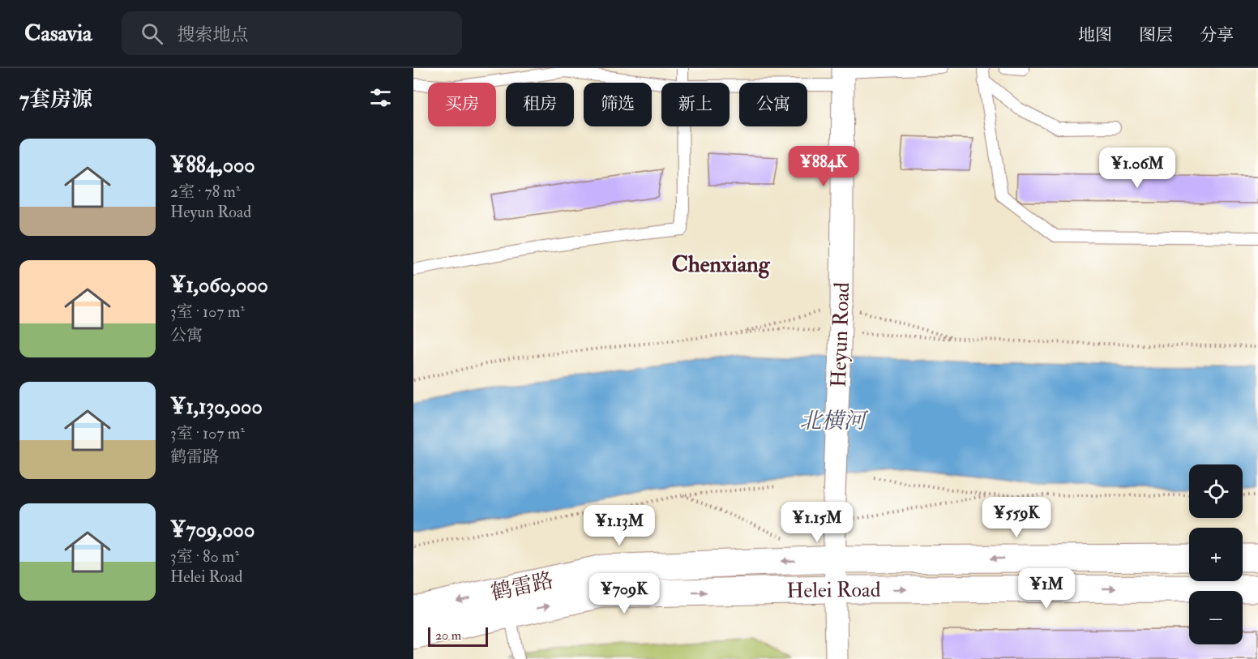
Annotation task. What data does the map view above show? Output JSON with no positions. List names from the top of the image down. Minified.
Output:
{"streets":{"street":["Heyun Road","鹤雷路","Helei Road"]},"crossings":[["Heyun Road","鹤雷路"],["Heyun Road","Helei Road"]],"one_way":["鹤雷路","Helei Road"],"districts":["Chenxiang"],"water":["北横河"],"scale_bar":"20 m","page":{"header":"Casavia","search":"搜索地点","nav":["地图","图层","分享"],"heading":"7套房源","chip":["买房","租房","筛选","新上","公寓"],"list":[{"name":"¥884,000","note":"2室 · 78 m² · Heyun Road"},{"name":"¥1,060,000","note":"3室 · 107 m² · 公寓"},{"name":"¥1,130,000","note":"3室 · 107 m² · 鹤雷路"},{"name":"¥709,000","note":"3室 · 80 m² · Helei Road"}],"price":["¥884K","¥1.06M","¥559K","¥1.15M","¥1.13M","¥1M","¥709K"],"map_buttons":["+","−"],"scale":"20 m"}}
